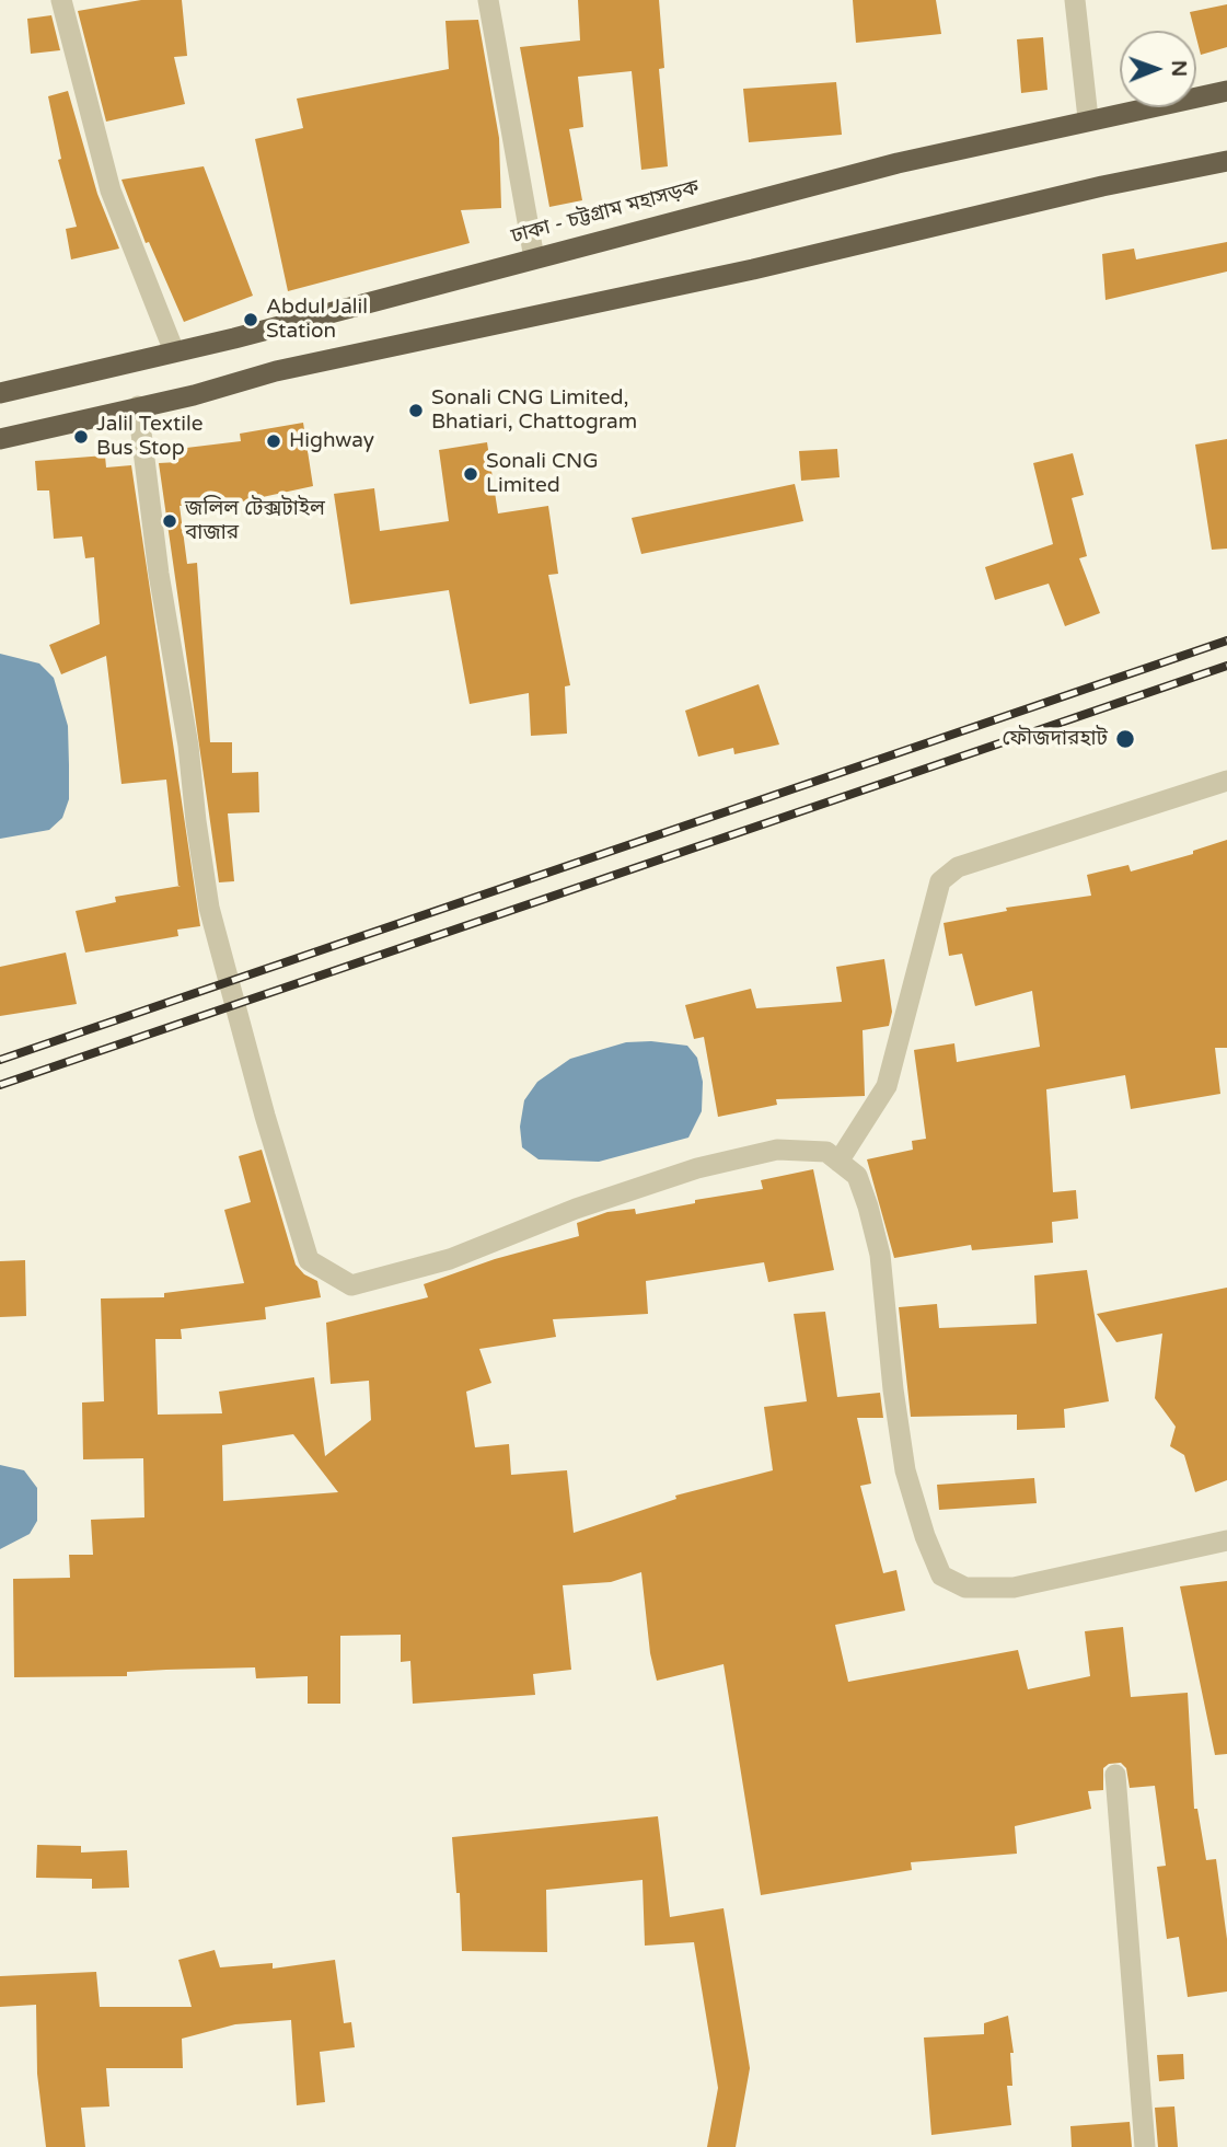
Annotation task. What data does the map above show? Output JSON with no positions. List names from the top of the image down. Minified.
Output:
{"streets":{"highway":["ঢাকা - চট্টগ্রাম মহাসড়ক"]},"places":["Abdul Jalil Station","Sonali CNG Limited, Bhatiari, Chattogram","Jalil Textile Bus Stop","Highway","Sonali CNG Limited","জলিল টেক্সটাইল বাজার","ফৌজদারহাট"],"north":"right"}
